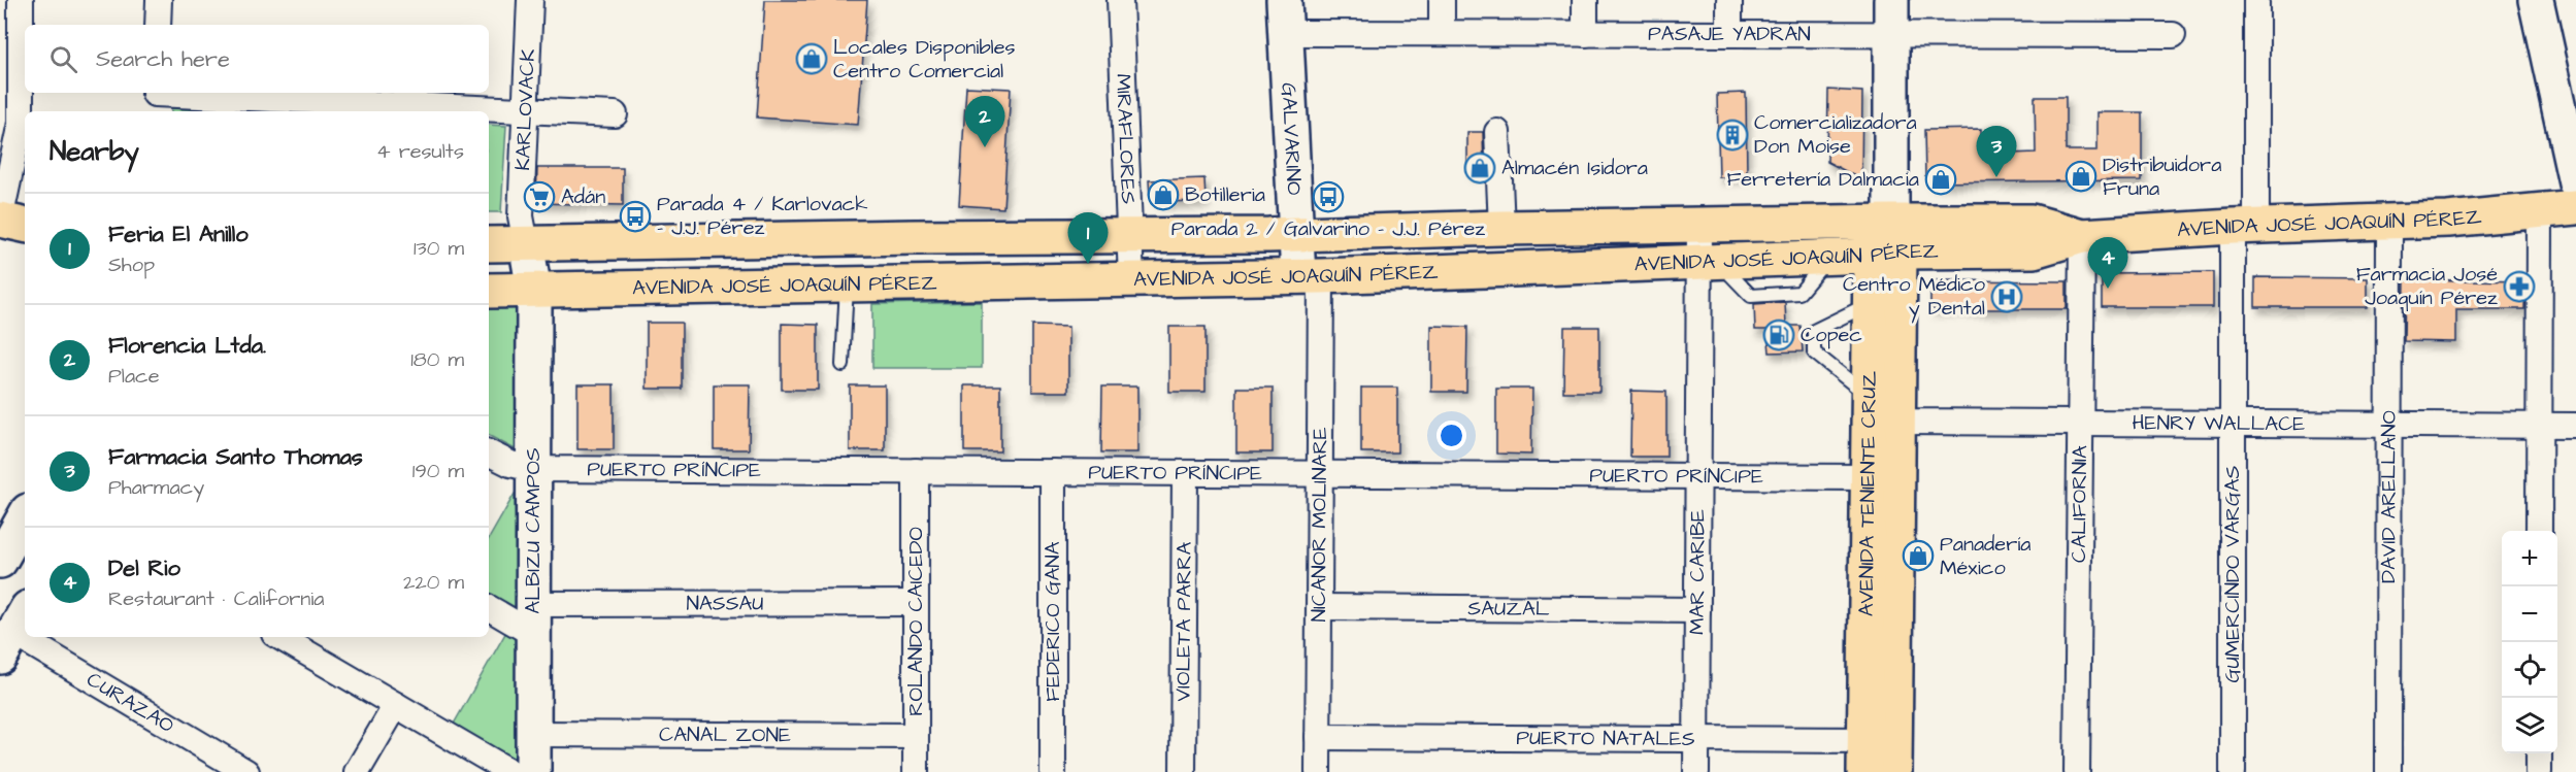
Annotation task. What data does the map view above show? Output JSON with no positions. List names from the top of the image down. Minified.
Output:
{"streets":{"main road":["AVENIDA JOSÉ JOAQUÍN PÉREZ","AVENIDA TENIENTE CRUZ"],"street":["PASAJE YADRÁN","KARLOVACK","GALVARINO","MIRAFLORES","HENRY WALLACE","PUERTO PRÍNCIPE","DAVID ARELLANO","CALIFORNIA","NICANOR MOLINARE","ALBIZU CAMPOS","MAR CARIBE","GUMERCINDO VARGAS","NASSAU","SAUZAL","ROLANDO CAICEDO","FEDERICO GANA","VIOLETA PARRA","CURAZAO","CANAL ZONE","PUERTO NATALES"]},"crossings":[["PASAJE YADRÁN","GALVARINO"],["PASAJE YADRÁN","AVENIDA TENIENTE CRUZ"],["KARLOVACK","AVENIDA JOSÉ JOAQUÍN PÉREZ"],["KARLOVACK","ALBIZU CAMPOS"],["GALVARINO","AVENIDA JOSÉ JOAQUÍN PÉREZ"],["GALVARINO","NICANOR MOLINARE"],["MIRAFLORES","AVENIDA JOSÉ JOAQUÍN PÉREZ"],["AVENIDA JOSÉ JOAQUÍN PÉREZ","AVENIDA TENIENTE CRUZ"],["AVENIDA JOSÉ JOAQUÍN PÉREZ","DAVID ARELLANO"],["AVENIDA JOSÉ JOAQUÍN PÉREZ","CALIFORNIA"],["AVENIDA JOSÉ JOAQUÍN PÉREZ","NICANOR MOLINARE"],["AVENIDA JOSÉ JOAQUÍN PÉREZ","ALBIZU CAMPOS"],["AVENIDA JOSÉ JOAQUÍN PÉREZ","MAR CARIBE"],["AVENIDA JOSÉ JOAQUÍN PÉREZ","GUMERCINDO VARGAS"],["HENRY WALLACE","AVENIDA TENIENTE CRUZ"],["HENRY WALLACE","DAVID ARELLANO"],["HENRY WALLACE","CALIFORNIA"],["HENRY WALLACE","GUMERCINDO VARGAS"],["PUERTO PRÍNCIPE","AVENIDA TENIENTE CRUZ"],["PUERTO PRÍNCIPE","NICANOR MOLINARE"],["PUERTO PRÍNCIPE","ALBIZU CAMPOS"],["PUERTO PRÍNCIPE","MAR CARIBE"],["PUERTO PRÍNCIPE","ROLANDO CAICEDO"],["PUERTO PRÍNCIPE","FEDERICO GANA"],["PUERTO PRÍNCIPE","VIOLETA PARRA"],["AVENIDA TENIENTE CRUZ","PUERTO NATALES"],["NICANOR MOLINARE","SAUZAL"],["NICANOR MOLINARE","PUERTO NATALES"],["ALBIZU CAMPOS","NASSAU"],["ALBIZU CAMPOS","CANAL ZONE"],["MAR CARIBE","SAUZAL"],["MAR CARIBE","PUERTO NATALES"],["NASSAU","ROLANDO CAICEDO"],["ROLANDO CAICEDO","CANAL ZONE"]],"places":{"shop":["Locales Disponibles Centro Comercial","Almacén Isidora","Distribuidora Fruna","Ferretería Dalmacia","Botilleria","Panadería México"],"building":["Comercializadora Don Moise"],"supermarket":["Adán"],"bus stop":["Parada 2 / Galvarino - J.J. Pérez","Parada 4 / Karlovack - J.J. Pérez"],"pharmacy":["Farmacia José Joaquín Pérez"],"hospital":["Centro Médico y Dental"],"fuel station":["Copec"]},"page":{"search":"Search here","pins":["2","3","1","4"],"heading":["Nearby","4 results"],"list":[{"mark":"1","name":"Feria El Anillo","note":"Shop","value":"130 m"},{"mark":"2","name":"Florencia Ltda.","note":"Place","value":"180 m"},{"mark":"3","name":"Farmacia Santo Thomas","note":"Pharmacy","value":"190 m"},{"mark":"4","name":"Del Rio","note":"Restaurant · California","value":"220 m"}],"map_buttons":["+","−"]}}
